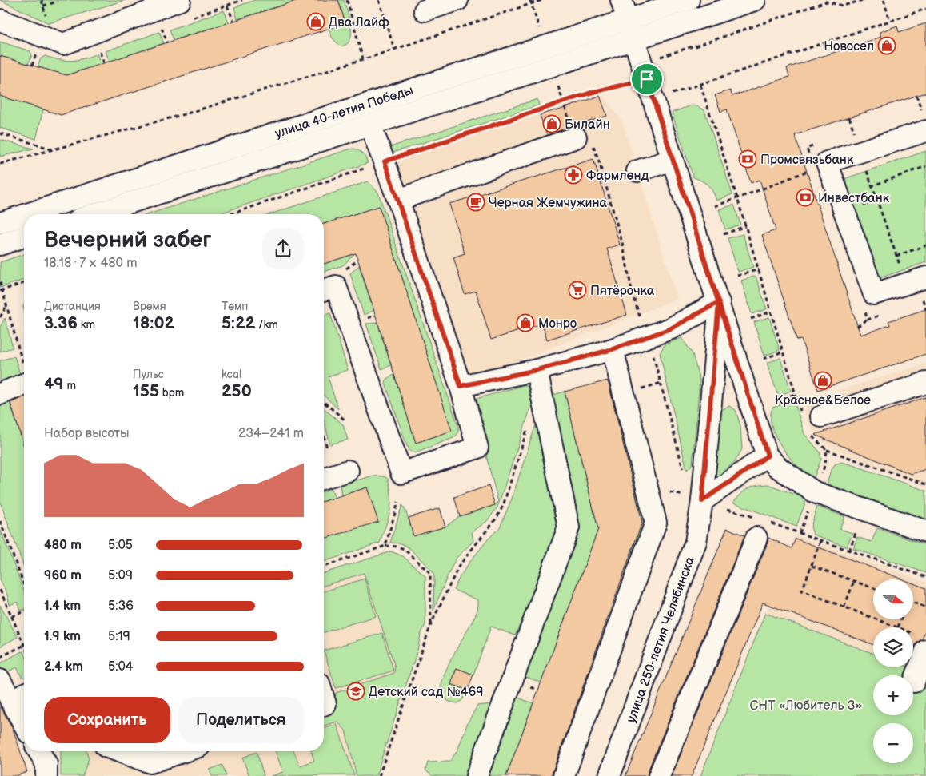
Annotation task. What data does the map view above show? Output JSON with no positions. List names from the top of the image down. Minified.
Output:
{"streets":{"street":["улица 40-летия Победы","улица 250-летия Челябинска"]},"crossings":[["улица 40-летия Победы","улица 250-летия Челябинска"]],"parks":["СНТ «Любитель 3»"],"places":{"shop":["Два Лайф","Новосел","Билайн","Монро","Красное&Белое"],"bank":["Промсвязьбанк","Инвестбанк"],"pharmacy":["Фармленд"],"cafe":["Черная Жемчужина"],"supermarket":["Пятёрочка"],"school or university":["Детский сад №469"]},"north":"right","page":{"heading":["Вечерний забег","18:18 · 7 × 480 m"],"stats":[["Дистанция","3.36 km"],["Время","18:02"],["Темп","5:22 /km"],["49 m"],["Пульс","155 bpm"],["kcal","250"]],"chart":["Набор высоты","234–241 m"],"list":[{"name":"480 m","note":"5:05"},{"name":"960 m","note":"5:09"},{"name":"1.4 km","note":"5:36"},{"name":"1.9 km","note":"5:19"},{"name":"2.4 km","note":"5:04"}],"map_buttons":["+","−"],"buttons":["Сохранить","Поделиться"]}}
